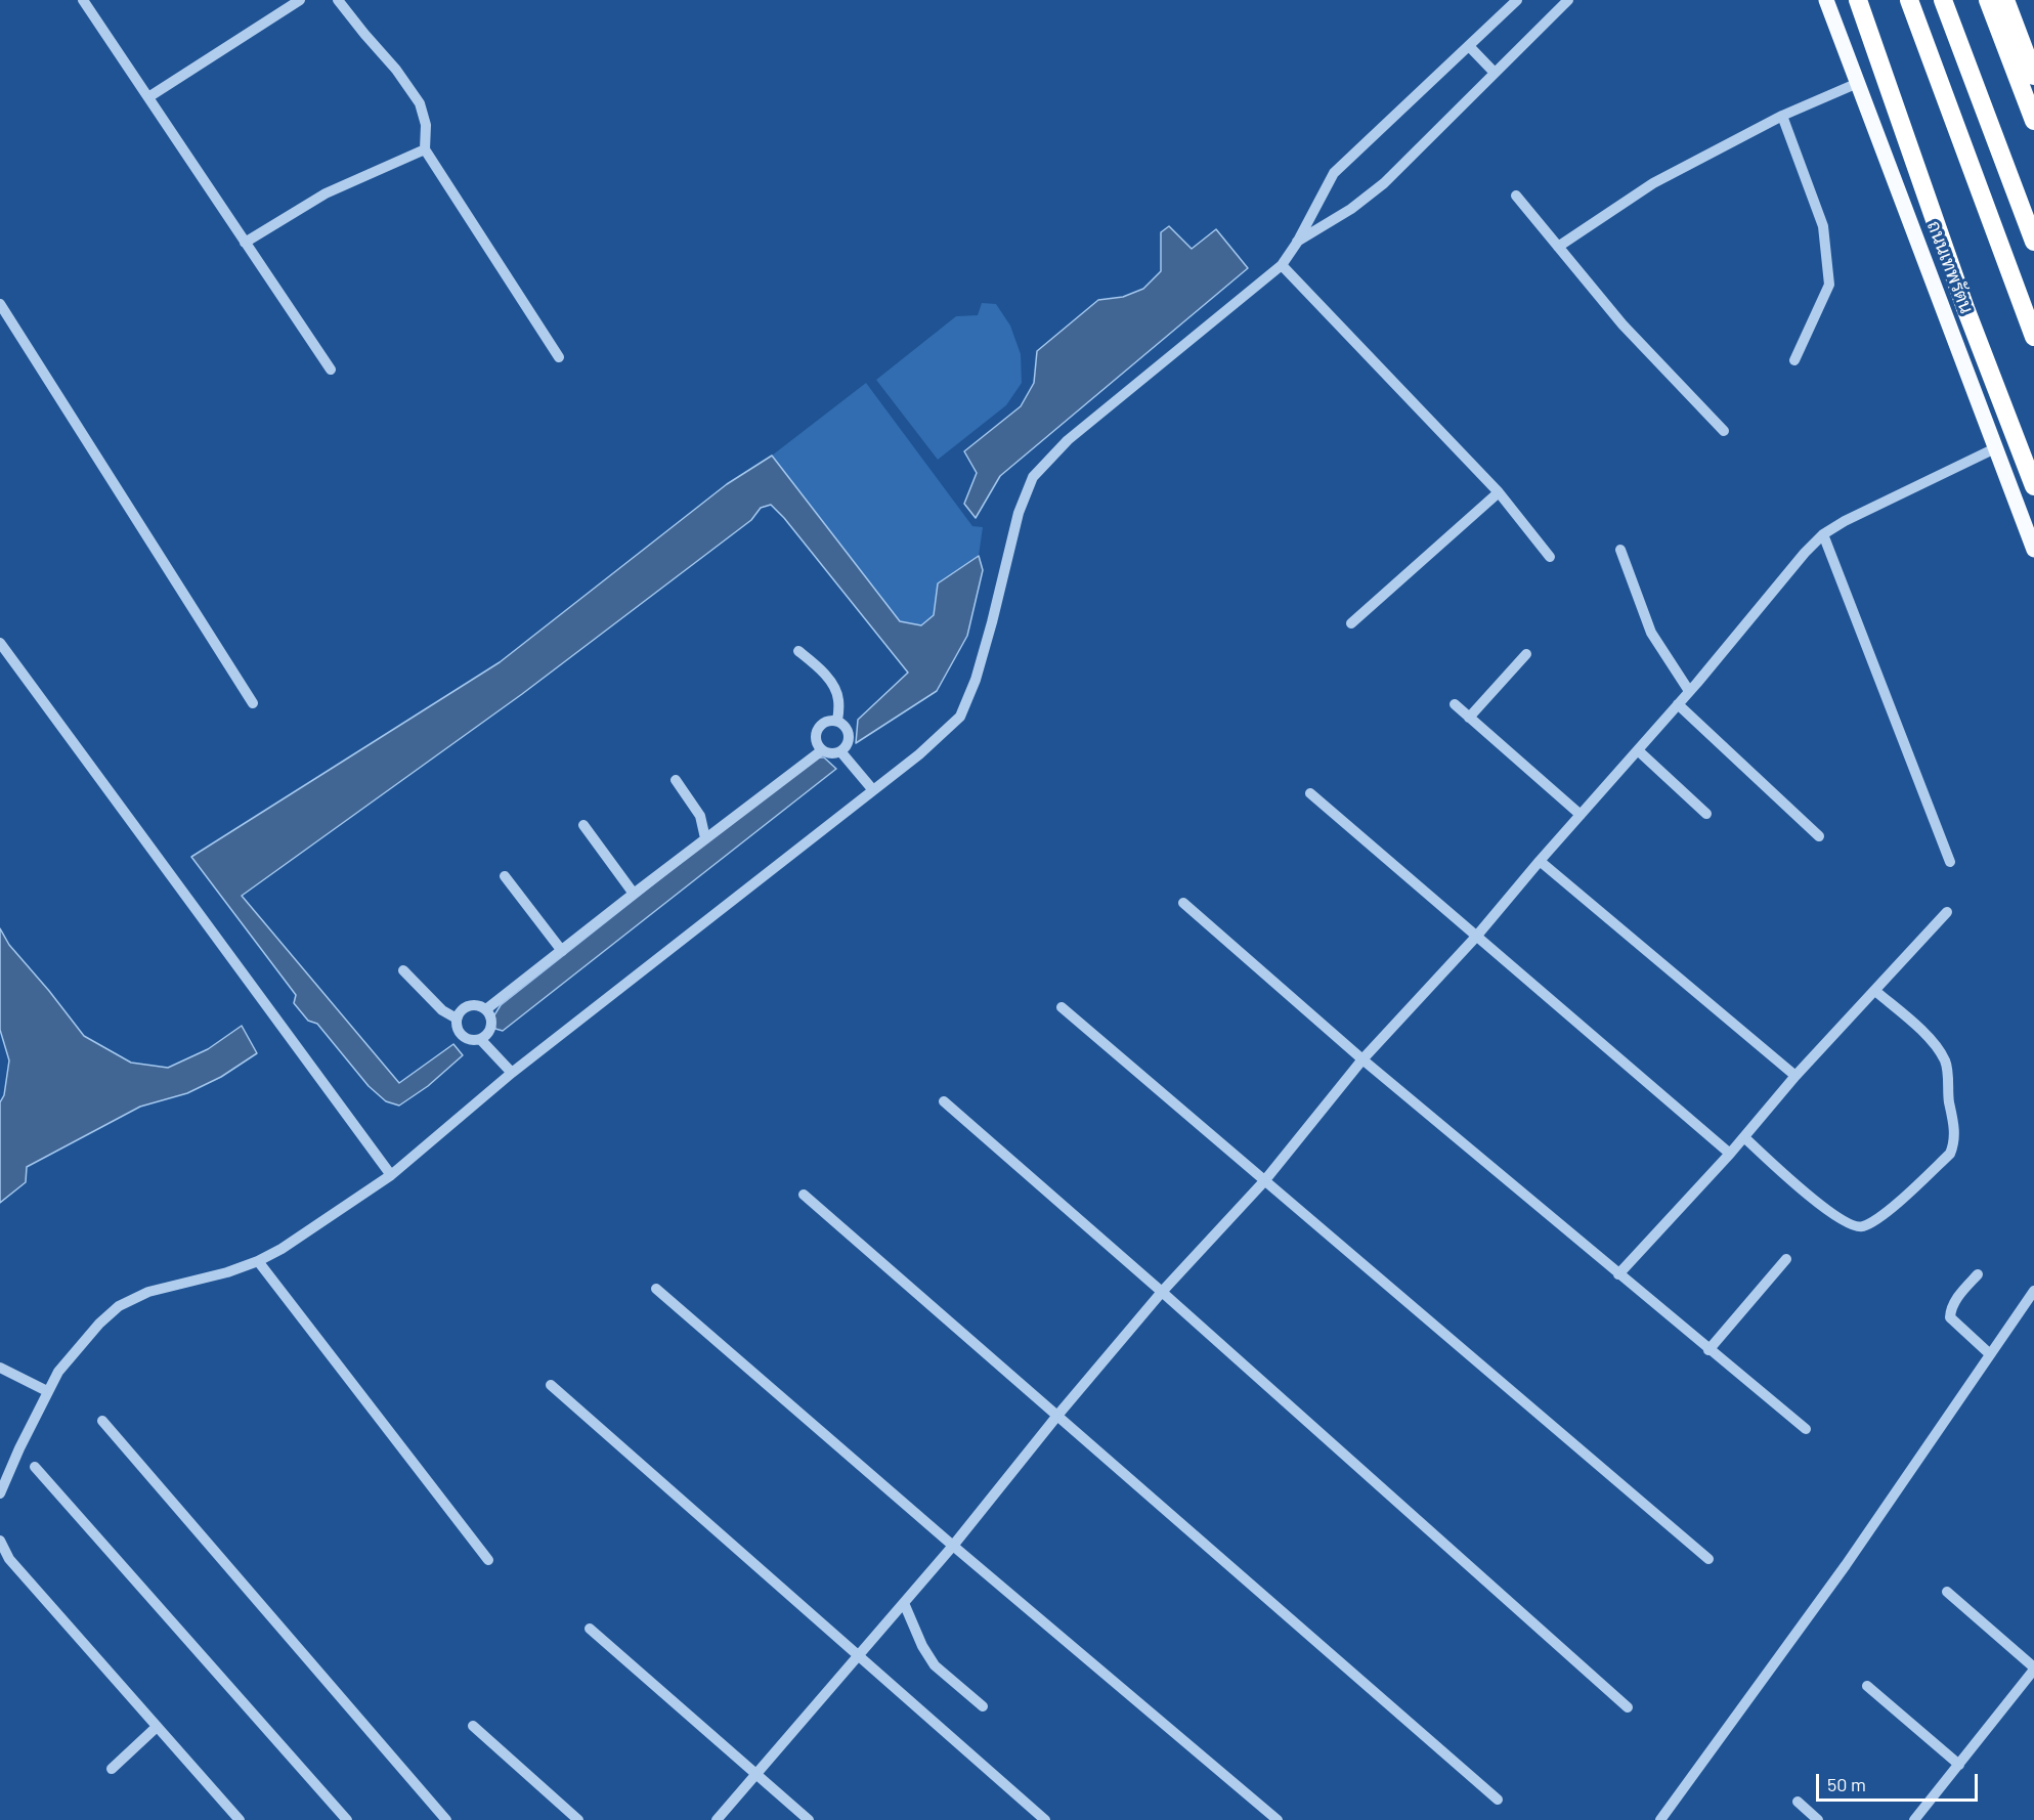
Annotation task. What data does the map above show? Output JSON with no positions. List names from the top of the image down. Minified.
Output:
{"streets":{"main road":["ถนนเทพรัตน"]},"scale_bar":"50 m"}
